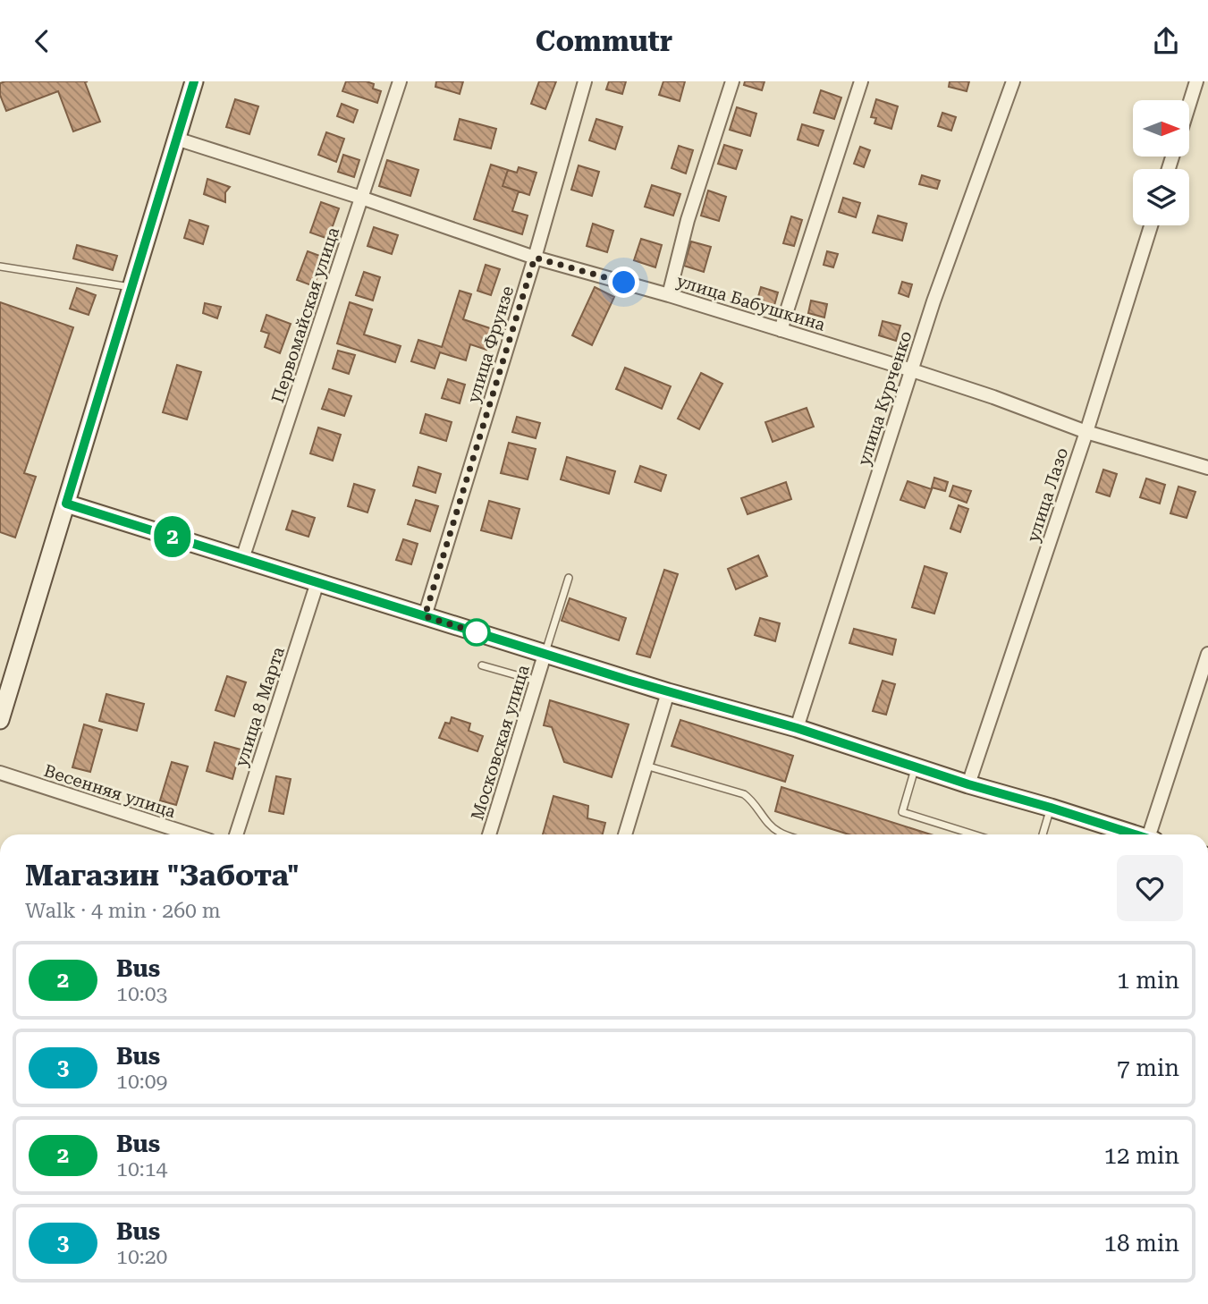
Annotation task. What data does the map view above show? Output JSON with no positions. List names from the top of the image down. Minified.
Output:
{"streets":{"street":["улица Бабушкина","Первомайская улица","улица Фрунзе","улица Курченко","улица Лазо","улица 8 Марта","Московская улица","Весенняя улица"]},"crossings":[["улица Бабушкина","Первомайская улица"],["улица Бабушкина","улица Фрунзе"],["улица Бабушкина","улица Курченко"],["улица Бабушкина","улица Лазо"]],"lines":["bus line 2"],"north":"right","page":{"header":"Commutr","on_map":"2","heading":["Магазин \"Забота\"","Walk · 4 min · 260 m"],"list":[{"mark":"2","name":"Bus","note":"10:03","value":"1 min"},{"mark":"3","name":"Bus","note":"10:09","value":"7 min"},{"mark":"2","name":"Bus","note":"10:14","value":"12 min"},{"mark":"3","name":"Bus","note":"10:20","value":"18 min"}]}}
